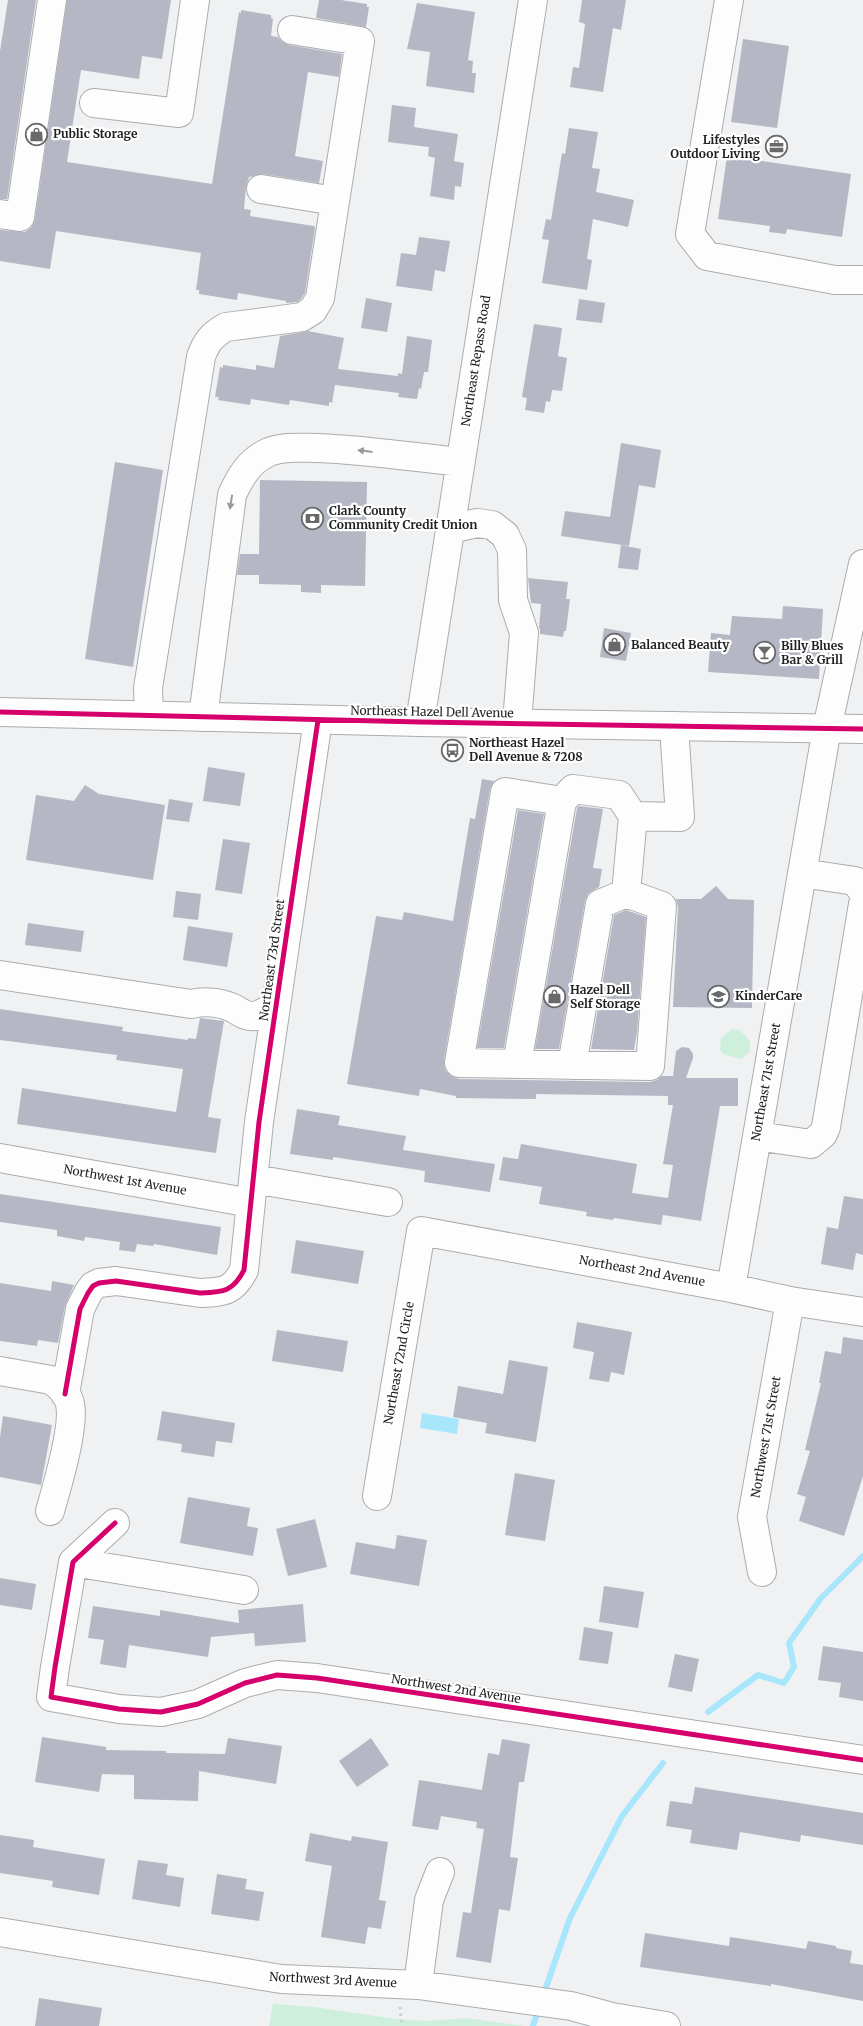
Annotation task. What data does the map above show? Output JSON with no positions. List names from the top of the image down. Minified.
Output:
{"streets":{"street":["Northeast Repass Road","Northeast Hazel Dell Avenue","Northeast 73rd Street","Northeast 71st Street","Northwest 1st Avenue","Northeast 2nd Avenue","Northeast 72nd Circle","Northwest 71st Street","Northwest 2nd Avenue","Northwest 3rd Avenue"]},"crossings":[["Northeast Repass Road","Northeast Hazel Dell Avenue"],["Northeast Hazel Dell Avenue","Northeast 73rd Street"],["Northeast Hazel Dell Avenue","Northeast 71st Street"],["Northeast 73rd Street","Northwest 1st Avenue"],["Northeast 71st Street","Northeast 2nd Avenue"],["Northeast 2nd Avenue","Northeast 72nd Circle"],["Northeast 2nd Avenue","Northwest 71st Street"]],"places":{"shop":["Public Storage","Balanced Beauty","Hazel Dell Self Storage"],"office":["Lifestyles Outdoor Living"],"bank":["Clark County Community Credit Union"],"bar":["Billy Blues Bar & Grill"],"bus stop":["Northeast Hazel Dell Avenue & 7208"],"school or university":["KinderCare"]}}
